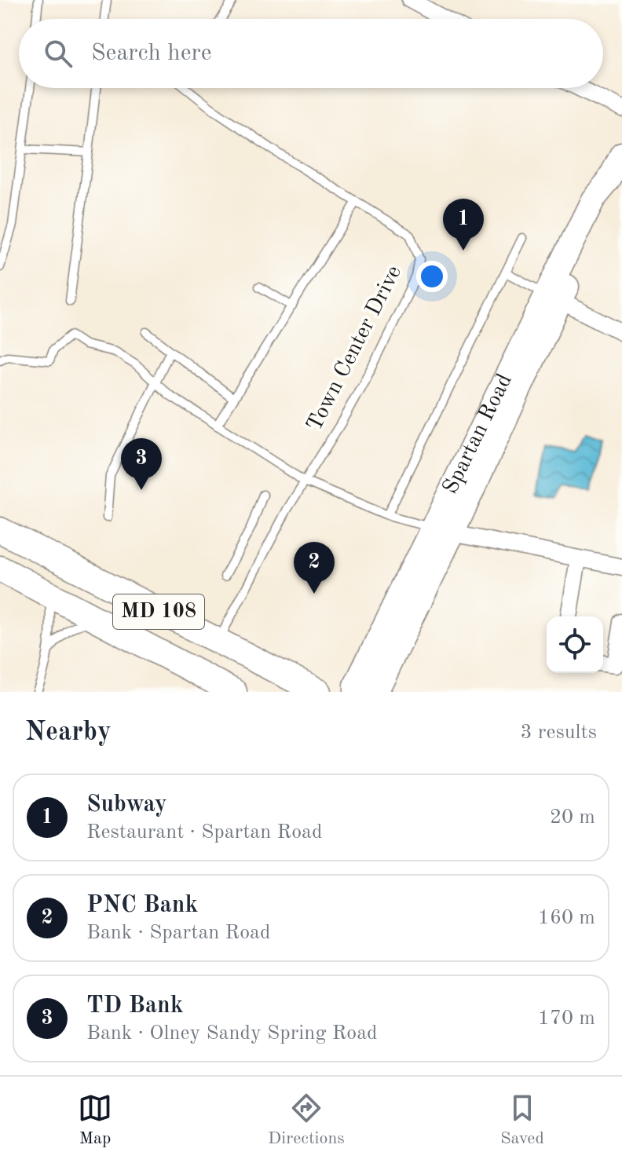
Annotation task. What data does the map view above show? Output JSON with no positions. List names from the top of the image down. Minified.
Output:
{"streets":{"main road":["MD 108"],"street":["Spartan Road"],"lane":["Town Center Drive"]},"crossings":[["Town Center Drive","MD 108"]],"page":{"search":"Search here","pins":["1","3","2"],"heading":["Nearby","3 results"],"list":[{"mark":"1","name":"Subway","note":"Restaurant · Spartan Road","value":"20 m"},{"mark":"2","name":"PNC Bank","note":"Bank · Spartan Road","value":"160 m"},{"mark":"3","name":"TD Bank","note":"Bank · Olney Sandy Spring Road","value":"170 m"}],"nav":["Map","Directions","Saved"]}}
